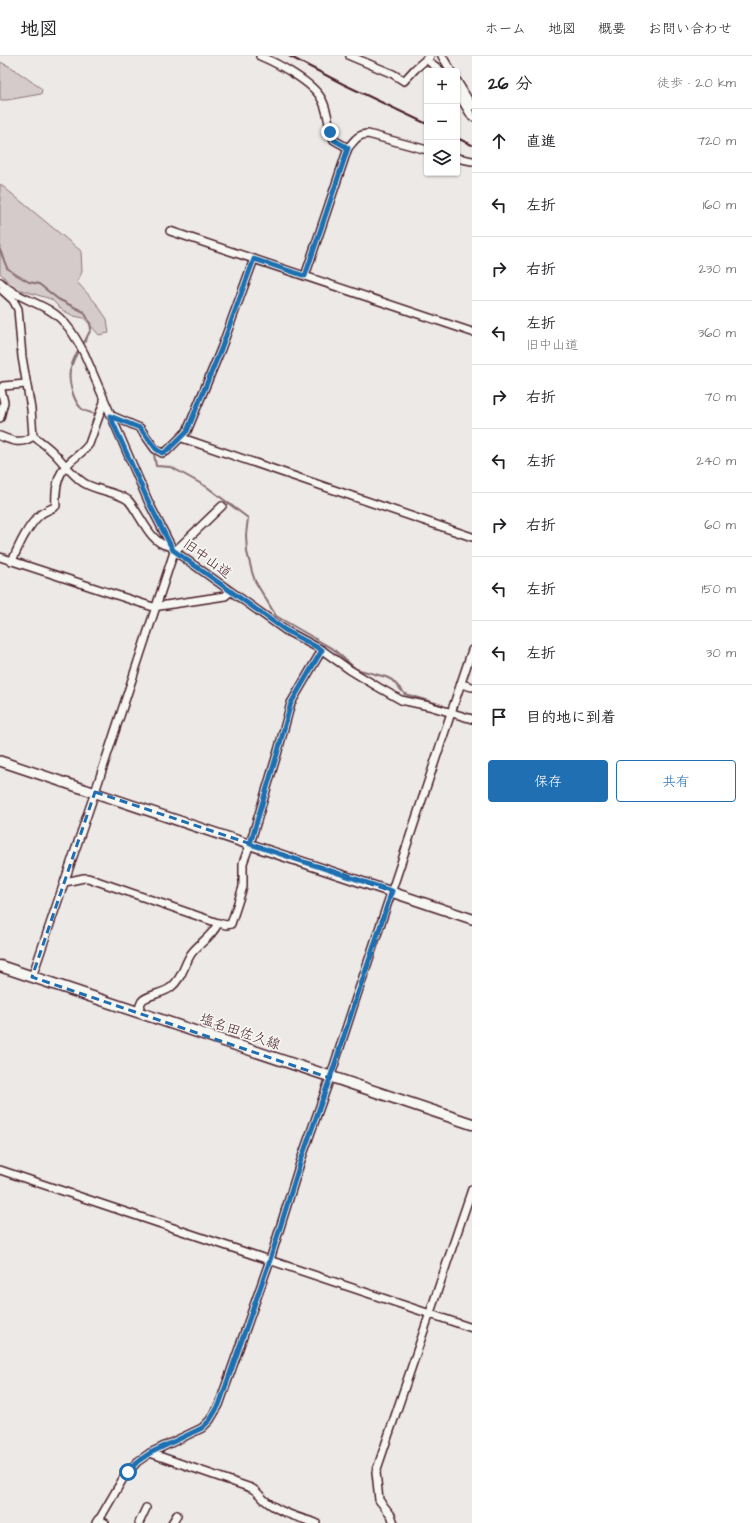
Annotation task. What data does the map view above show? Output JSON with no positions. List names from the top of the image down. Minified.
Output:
{"streets":{"main road":["塩名田佐久線"],"street":["旧中山道"]},"page":{"header":"地図","nav":["ホーム","地図","概要","お問い合わせ"],"heading":["26 分","徒歩 · 2.0 km"],"map_buttons":["+","−"],"list":[["直進","720 m"],["左折","160 m"],["右折","230 m"],["左折","旧中山道","360 m"],["右折","70 m"],["左折","240 m"],["右折","60 m"],["左折","150 m"],["左折","30 m"],"目的地に到着"],"buttons":["保存","共有"]}}
